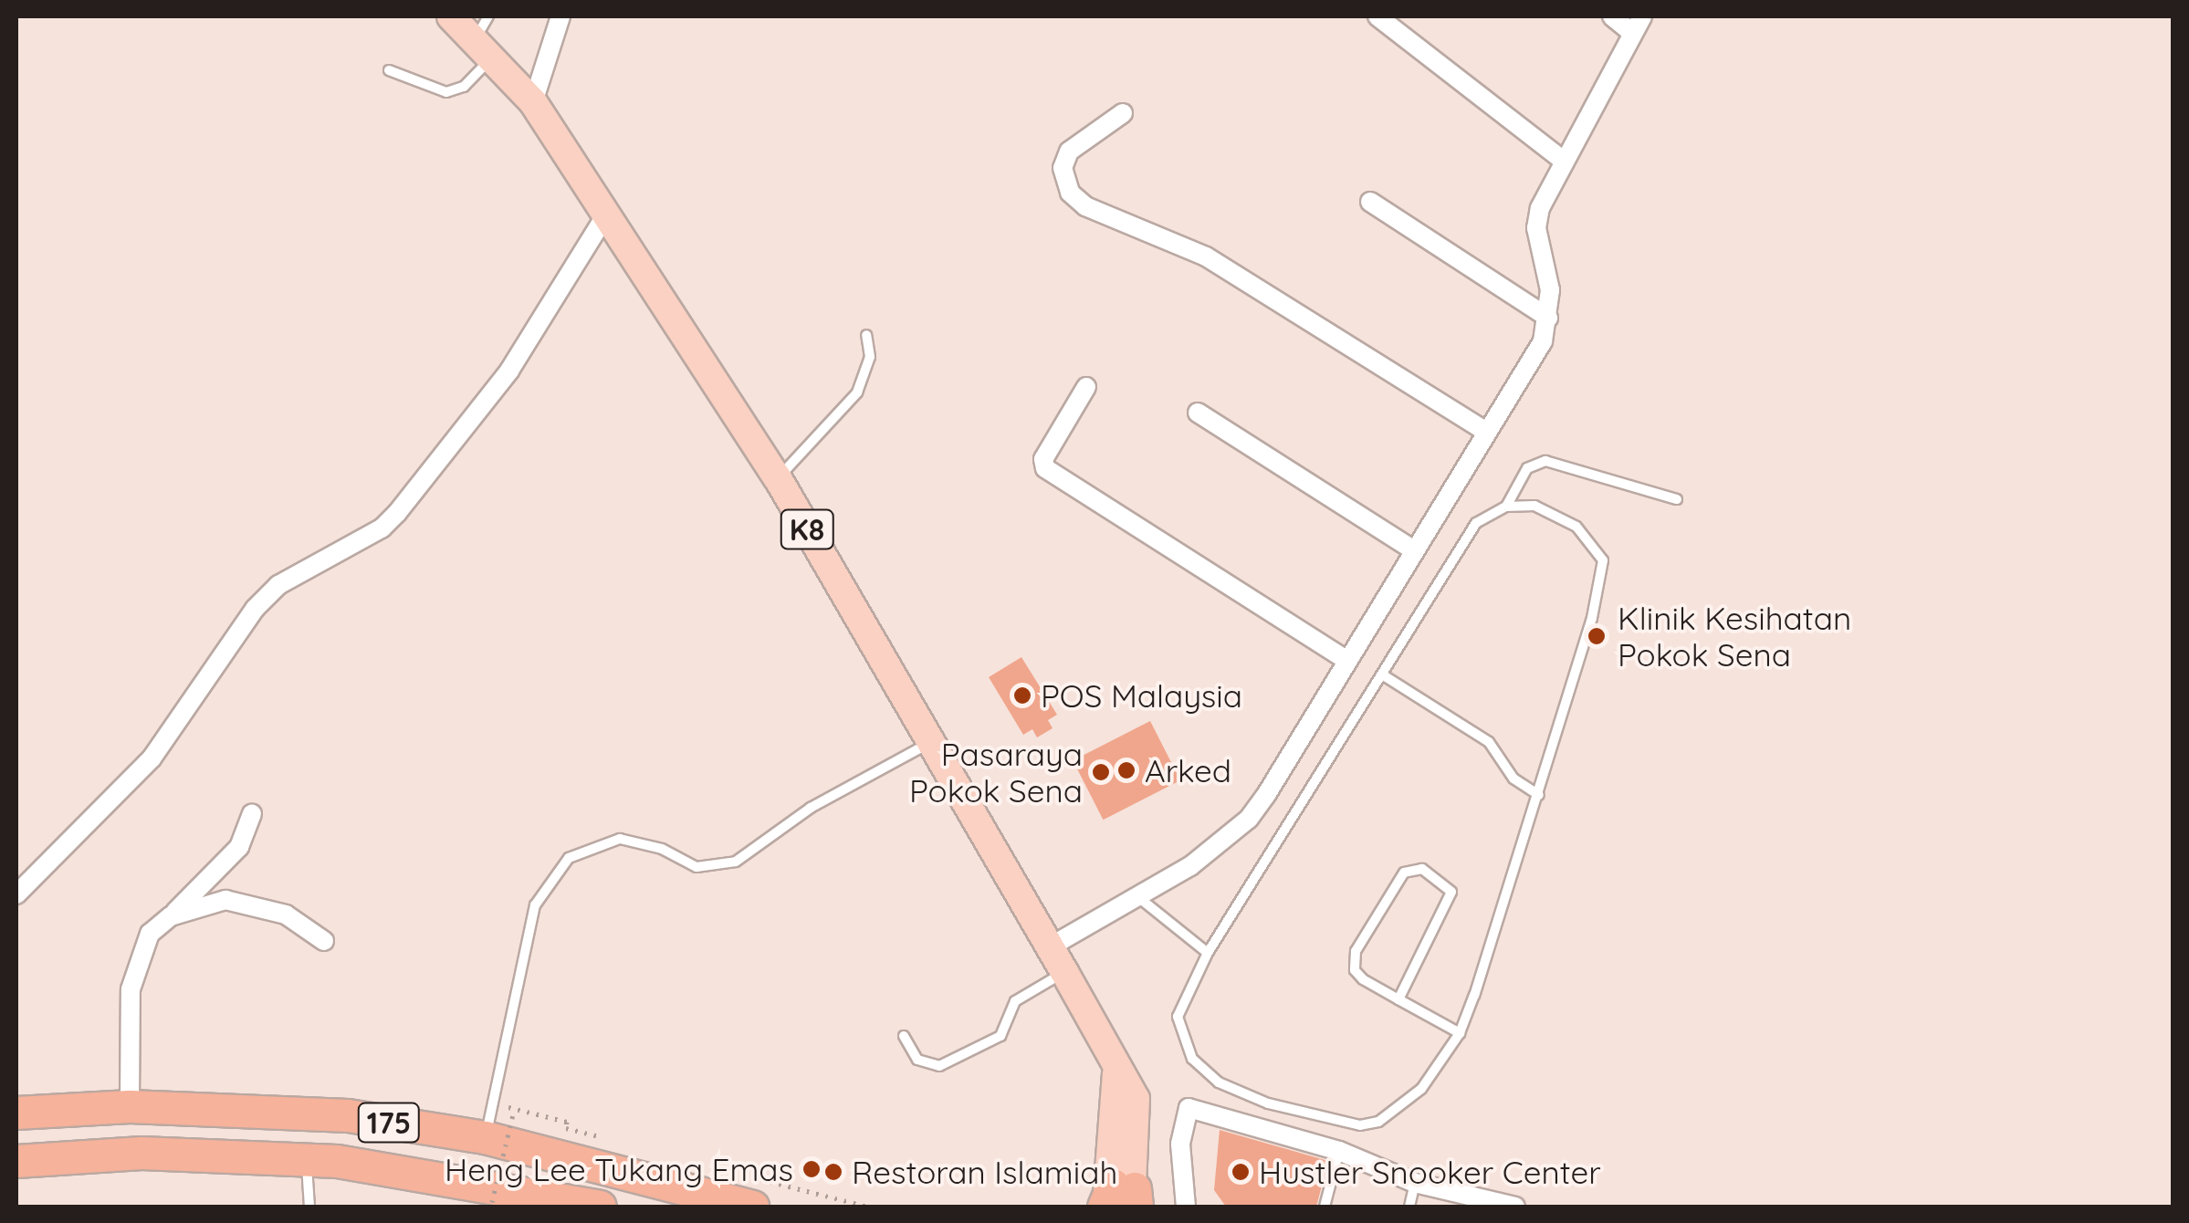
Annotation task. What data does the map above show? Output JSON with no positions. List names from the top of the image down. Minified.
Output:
{"streets":{"highway":["175"],"main road":["K8"]},"places":["Klinik Kesihatan Pokok Sena","POS Malaysia","Arked","Pasaraya Pokok Sena","Heng Lee Tukang Emas","Restoran Islamiah","Hustler Snooker Center"]}
